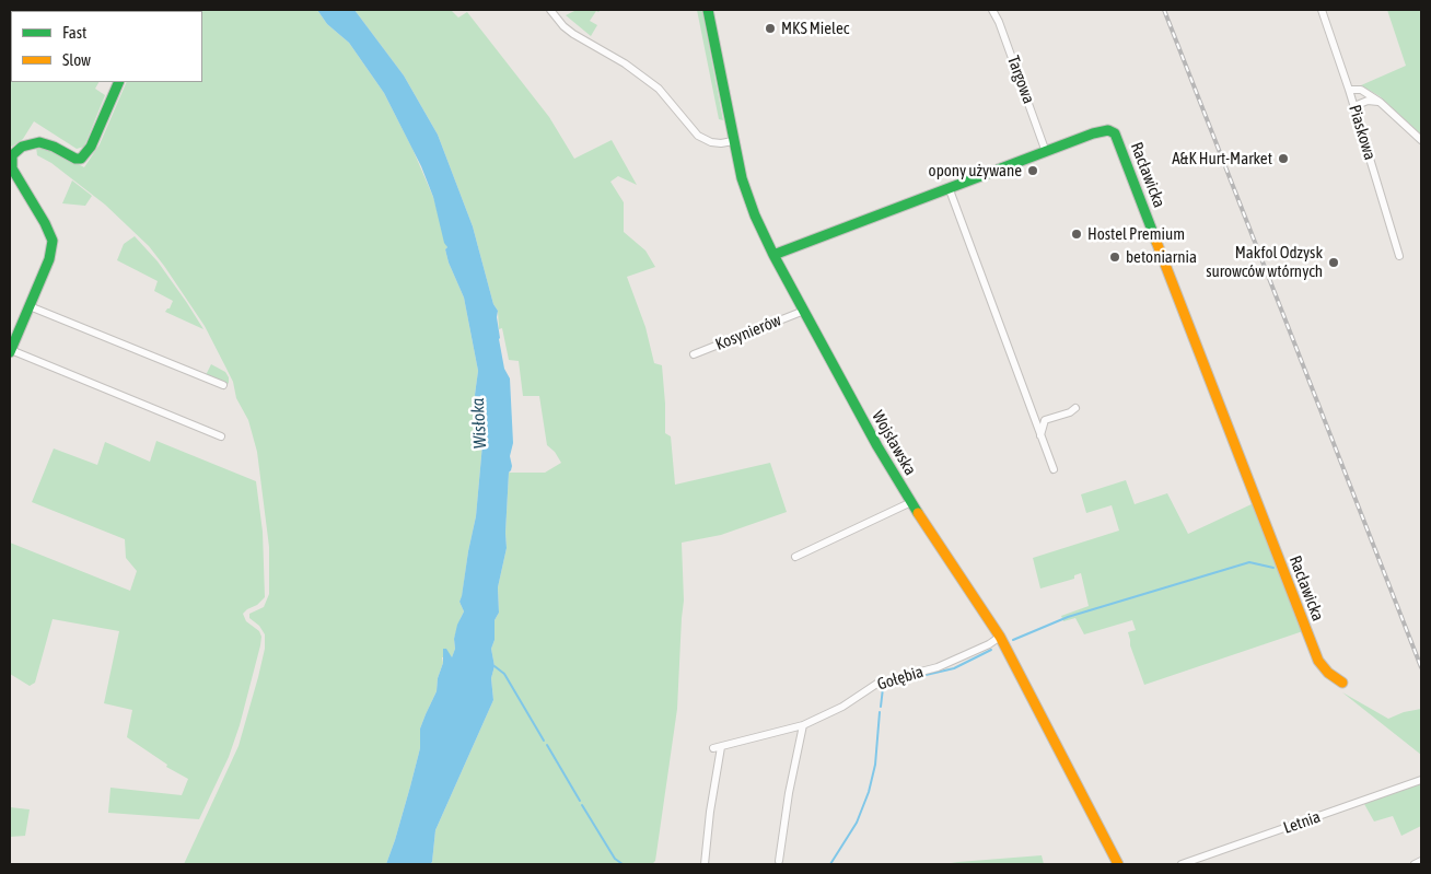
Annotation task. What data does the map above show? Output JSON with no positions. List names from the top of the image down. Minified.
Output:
{"streets":{"street":["Targowa","Piaskowa","Racławicka","Kosynierów","Wojsławska","Gołębia","Letnia"]},"crossings":[["Targowa","Racławicka"],["Racławicka","Wojsławska"],["Kosynierów","Wojsławska"],["Wojsławska","Gołębia"]],"water":["Wisłoka"],"places":["MKS Mielec","A&K Hurt-Market","opony używane","Hostel Premium","betoniarnia","Makfol Odzysk surowców wtórnych"],"legend":["Fast","Slow"]}
